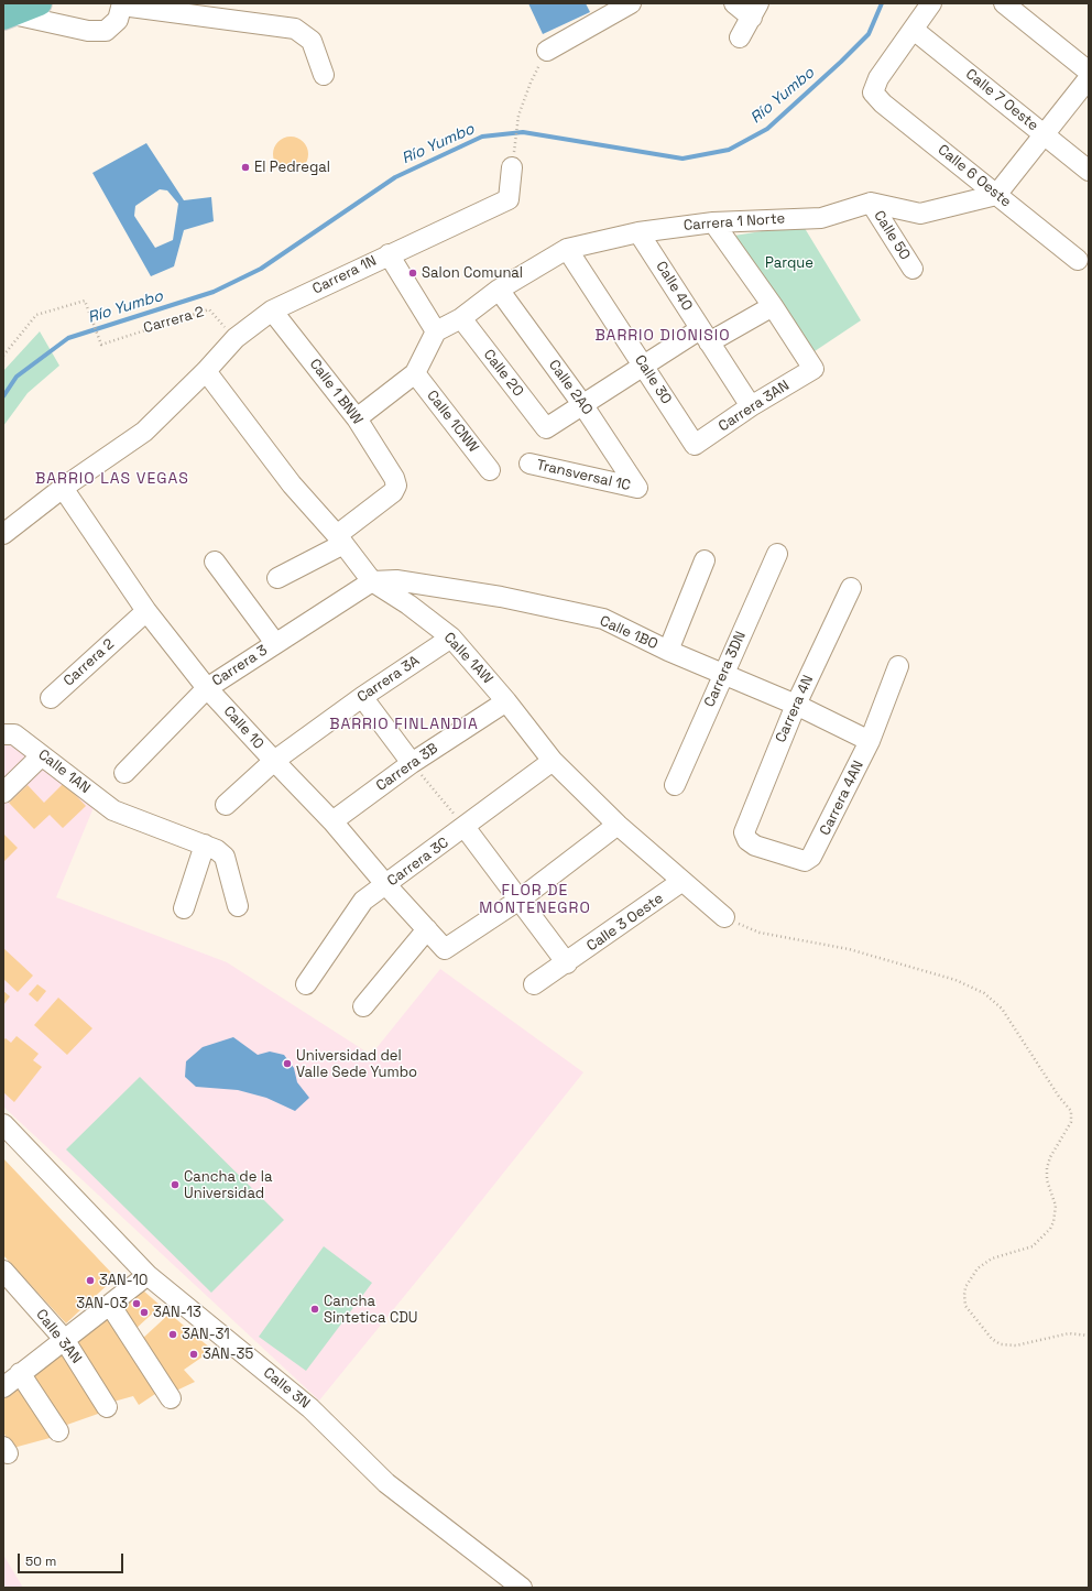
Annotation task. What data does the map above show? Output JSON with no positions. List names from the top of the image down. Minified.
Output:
{"streets":{"street":["Calle 7 Oeste","Calle 6 Oeste","Carrera 1 Norte","Calle 5O","Carrera 1N","Calle 4O","Carrera 2","Calle 2O","Calle 3O","Calle 2AO","Calle 1 BNW","Carrera 3AN","Calle 1CNW","Transversal 1C","Calle 1BO","Calle 1AW","Carrera 3","Carrera 3DN","Carrera 3A","Carrera 4N","Calle 10","Carrera 3B","Calle 1AN","Carrera 4AN","Carrera 3C","Calle 3 Oeste","Calle 3AN","Calle 3N"]},"crossings":[["Calle 7 Oeste","Calle 6 Oeste"],["Calle 6 Oeste","Carrera 1 Norte"],["Carrera 1 Norte","Calle 5O"],["Carrera 1 Norte","Calle 4O"],["Carrera 1 Norte","Calle 2O"],["Carrera 1 Norte","Calle 3O"],["Carrera 1 Norte","Calle 2AO"],["Carrera 1N","Carrera 2"],["Carrera 1N","Calle 1 BNW"],["Carrera 1N","Calle 1AW"],["Carrera 1N","Calle 10"],["Calle 4O","Carrera 3AN"],["Carrera 2","Calle 10"],["Calle 2O","Calle 2AO"],["Calle 3O","Carrera 3AN"],["Calle 2AO","Transversal 1C"],["Calle 1 BNW","Calle 1AW"],["Calle 1BO","Calle 1AW"],["Calle 1BO","Carrera 3"],["Calle 1BO","Carrera 3DN"],["Calle 1BO","Carrera 4N"],["Calle 1BO","Carrera 4AN"],["Calle 1AW","Carrera 3"],["Calle 1AW","Carrera 3A"],["Calle 1AW","Carrera 3B"],["Calle 1AW","Carrera 3C"],["Calle 1AW","Calle 3 Oeste"],["Carrera 3","Calle 10"],["Carrera 3A","Calle 10"],["Carrera 4N","Carrera 4AN"],["Calle 10","Carrera 3B"],["Calle 10","Carrera 3C"]],"districts":["BARRIO DIONISIO","BARRIO LAS VEGAS","BARRIO FINLANDIA","FLOR DE MONTENEGRO"],"water":["Río Yumbo"],"parks":["Parque"],"places":["El Pedregal","Salon Comunal","Universidad del Valle Sede Yumbo","Cancha de la Universidad","3AN-10","3AN-03","Cancha Sintetica CDU","3AN-13","3AN-31","3AN-35"],"scale_bar":"50 m"}
